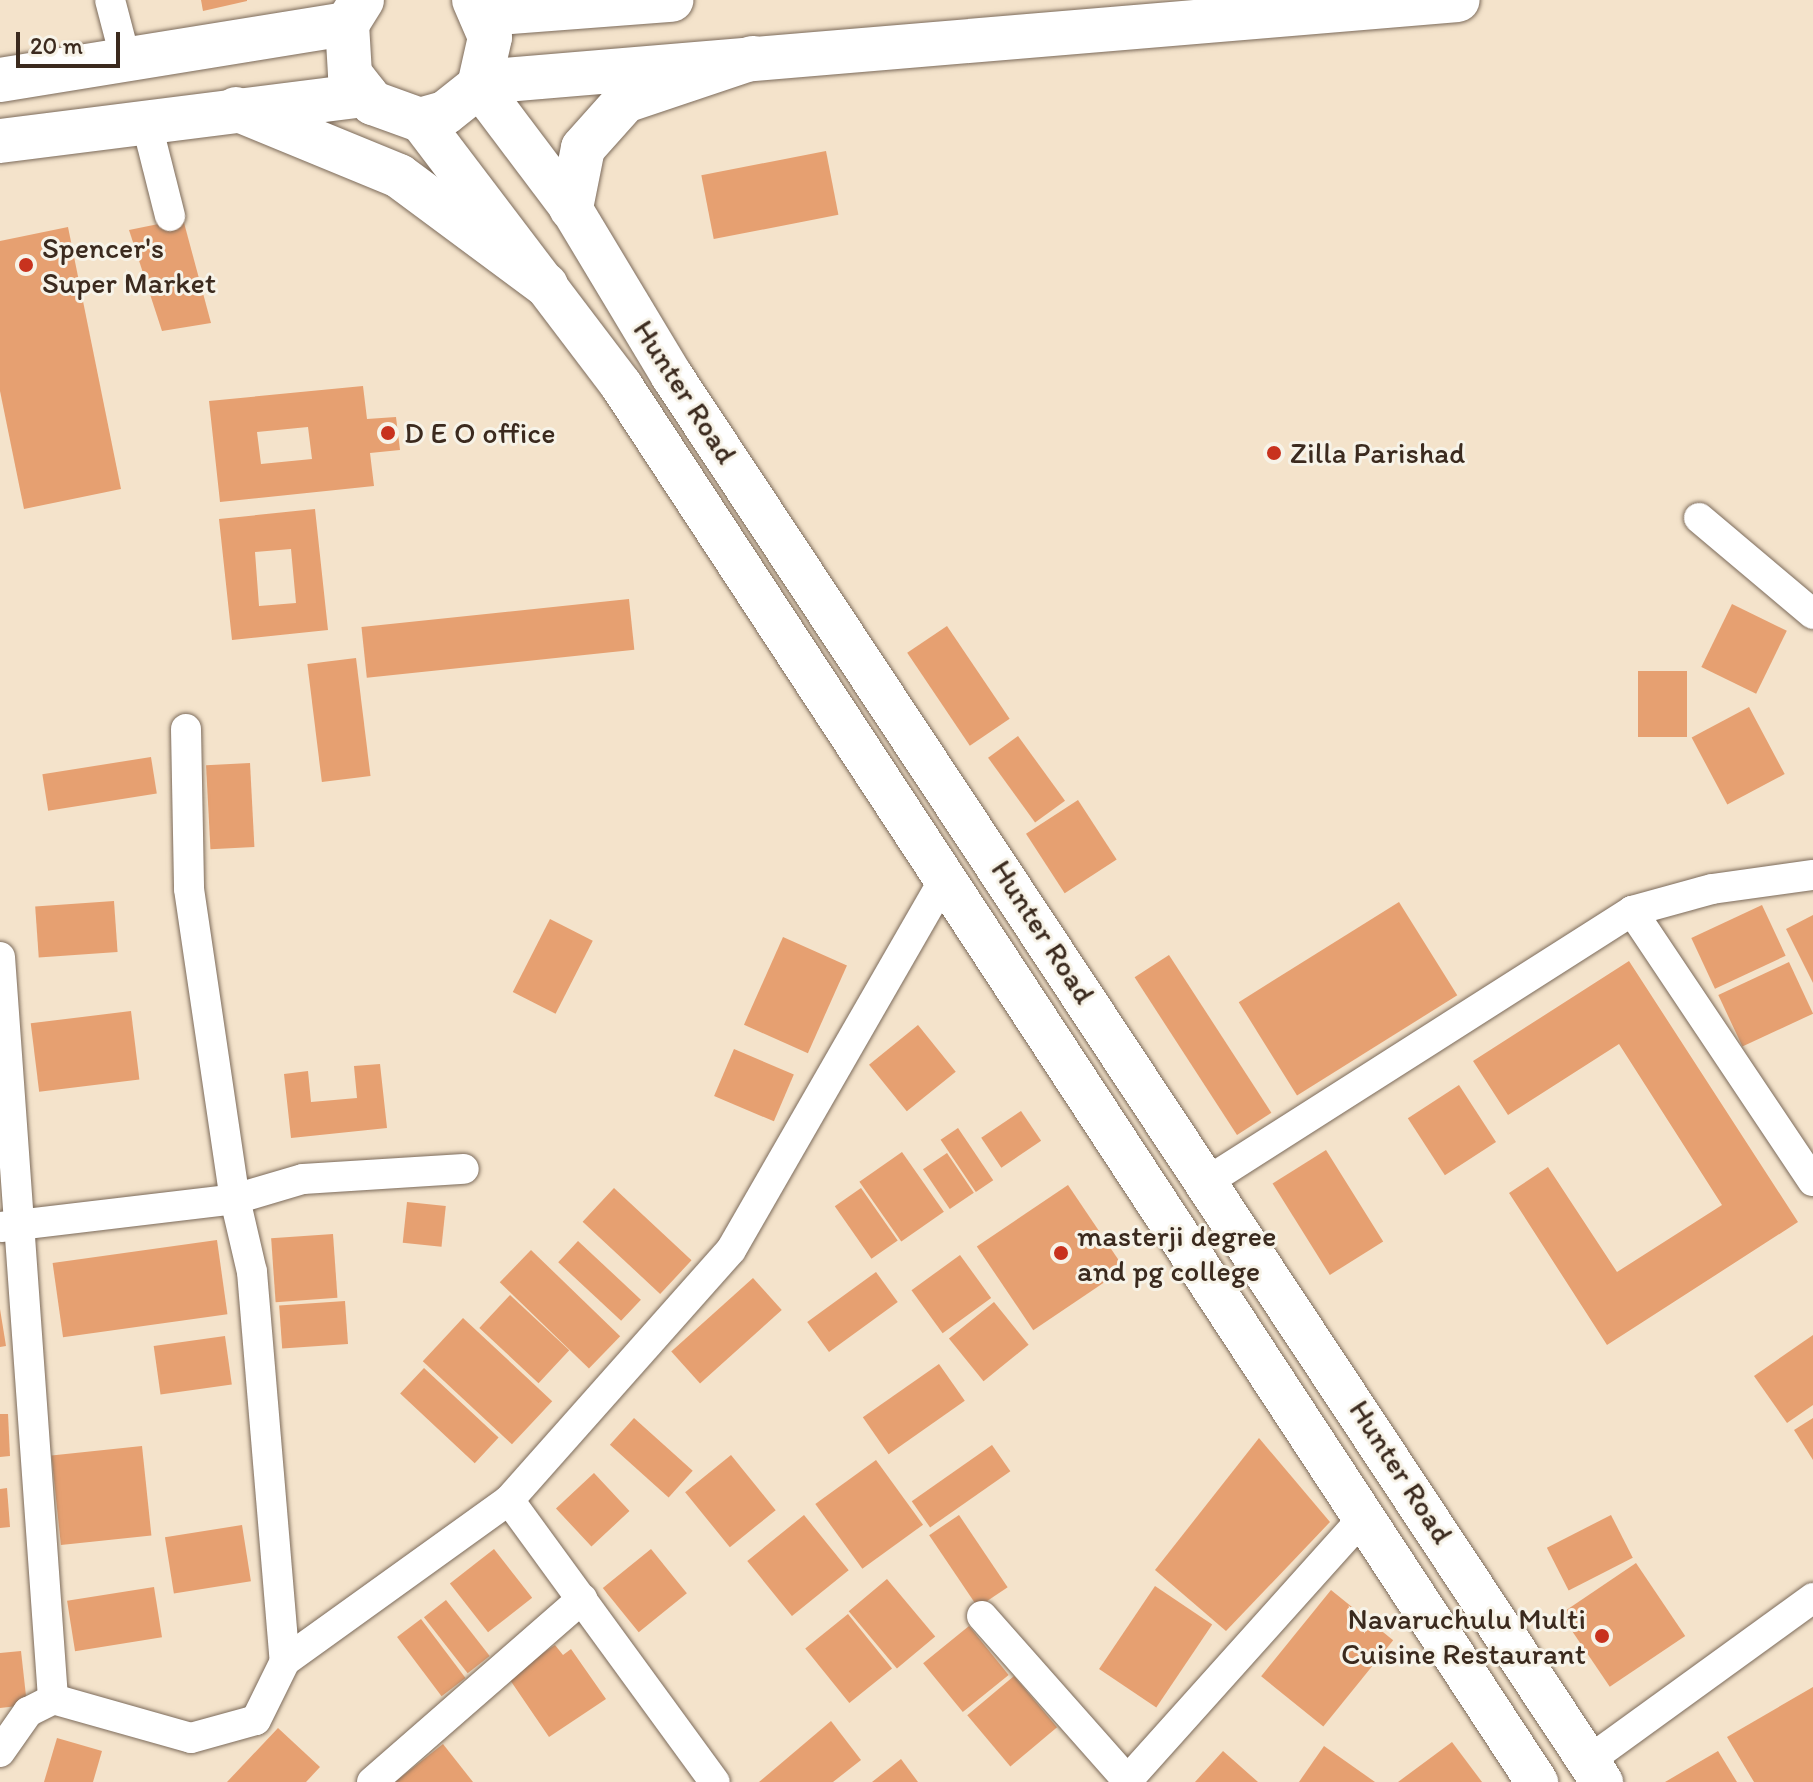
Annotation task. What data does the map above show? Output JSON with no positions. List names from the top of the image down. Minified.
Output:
{"streets":{"main road":["Hunter Road"]},"places":["Spencer's Super Market","D E O office","Zilla Parishad","masterji degree and pg college","Navaruchulu Multi Cuisine Restaurant"],"scale_bar":"20 m"}
